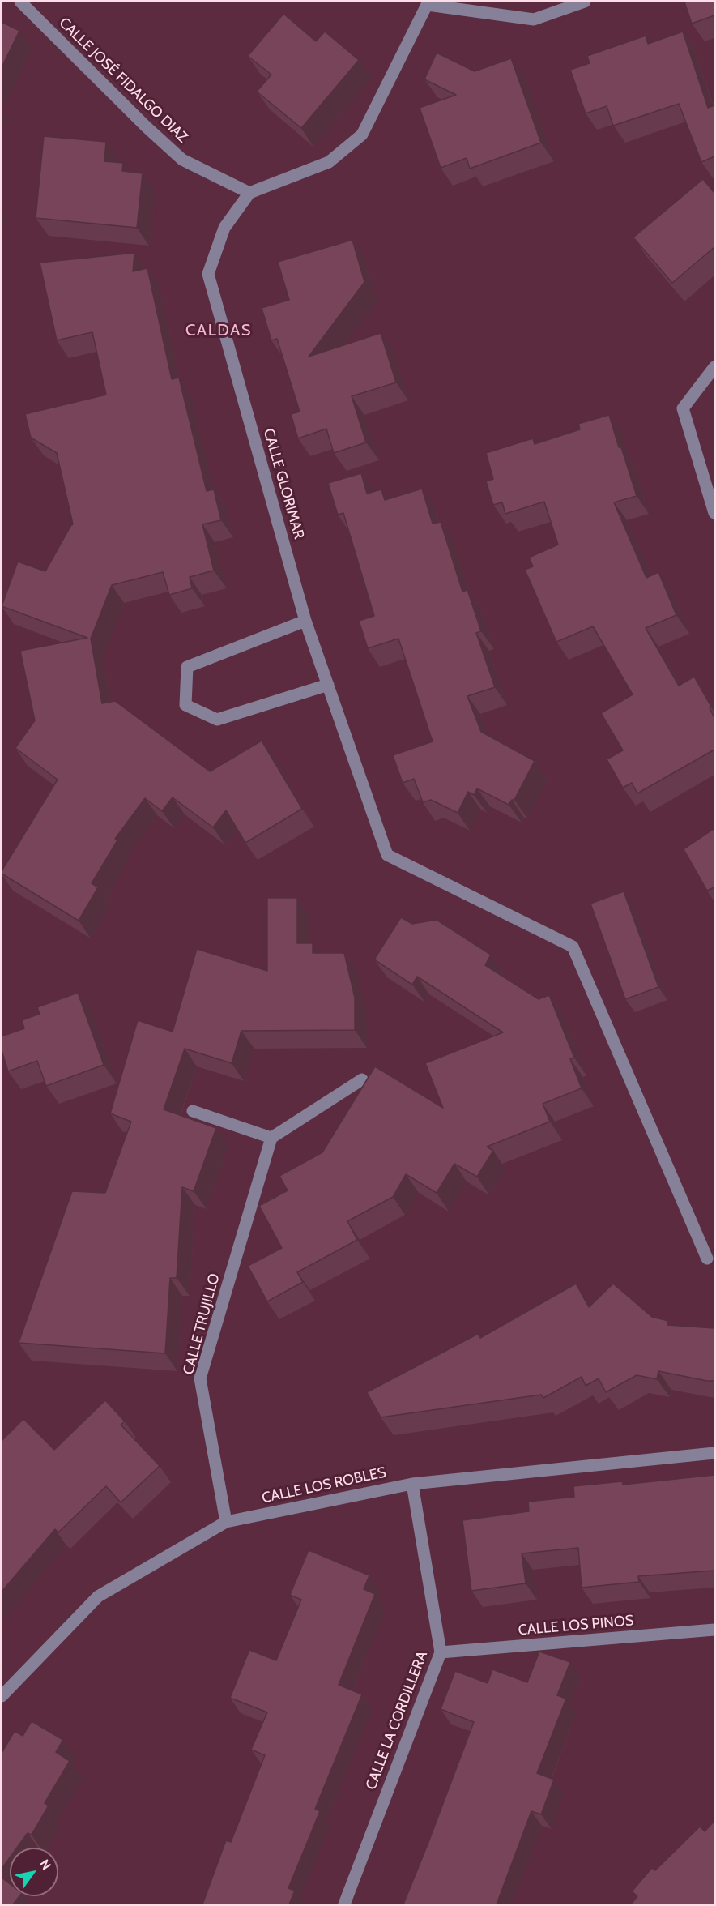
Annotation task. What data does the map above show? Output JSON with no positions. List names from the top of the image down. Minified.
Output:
{"streets":{"street":["CALLE JOSÉ FIDALGO DIAZ","CALLE GLORIMAR","CALLE TRUJILLO","CALLE LOS ROBLES","CALLE LOS PINOS","CALLE LA CORDILLERA"]},"crossings":[["CALLE JOSÉ FIDALGO DIAZ","CALLE GLORIMAR"],["CALLE TRUJILLO","CALLE LOS ROBLES"],["CALLE LOS ROBLES","CALLE LA CORDILLERA"],["CALLE LOS PINOS","CALLE LA CORDILLERA"]],"districts":["CALDAS"],"north":"top right"}
